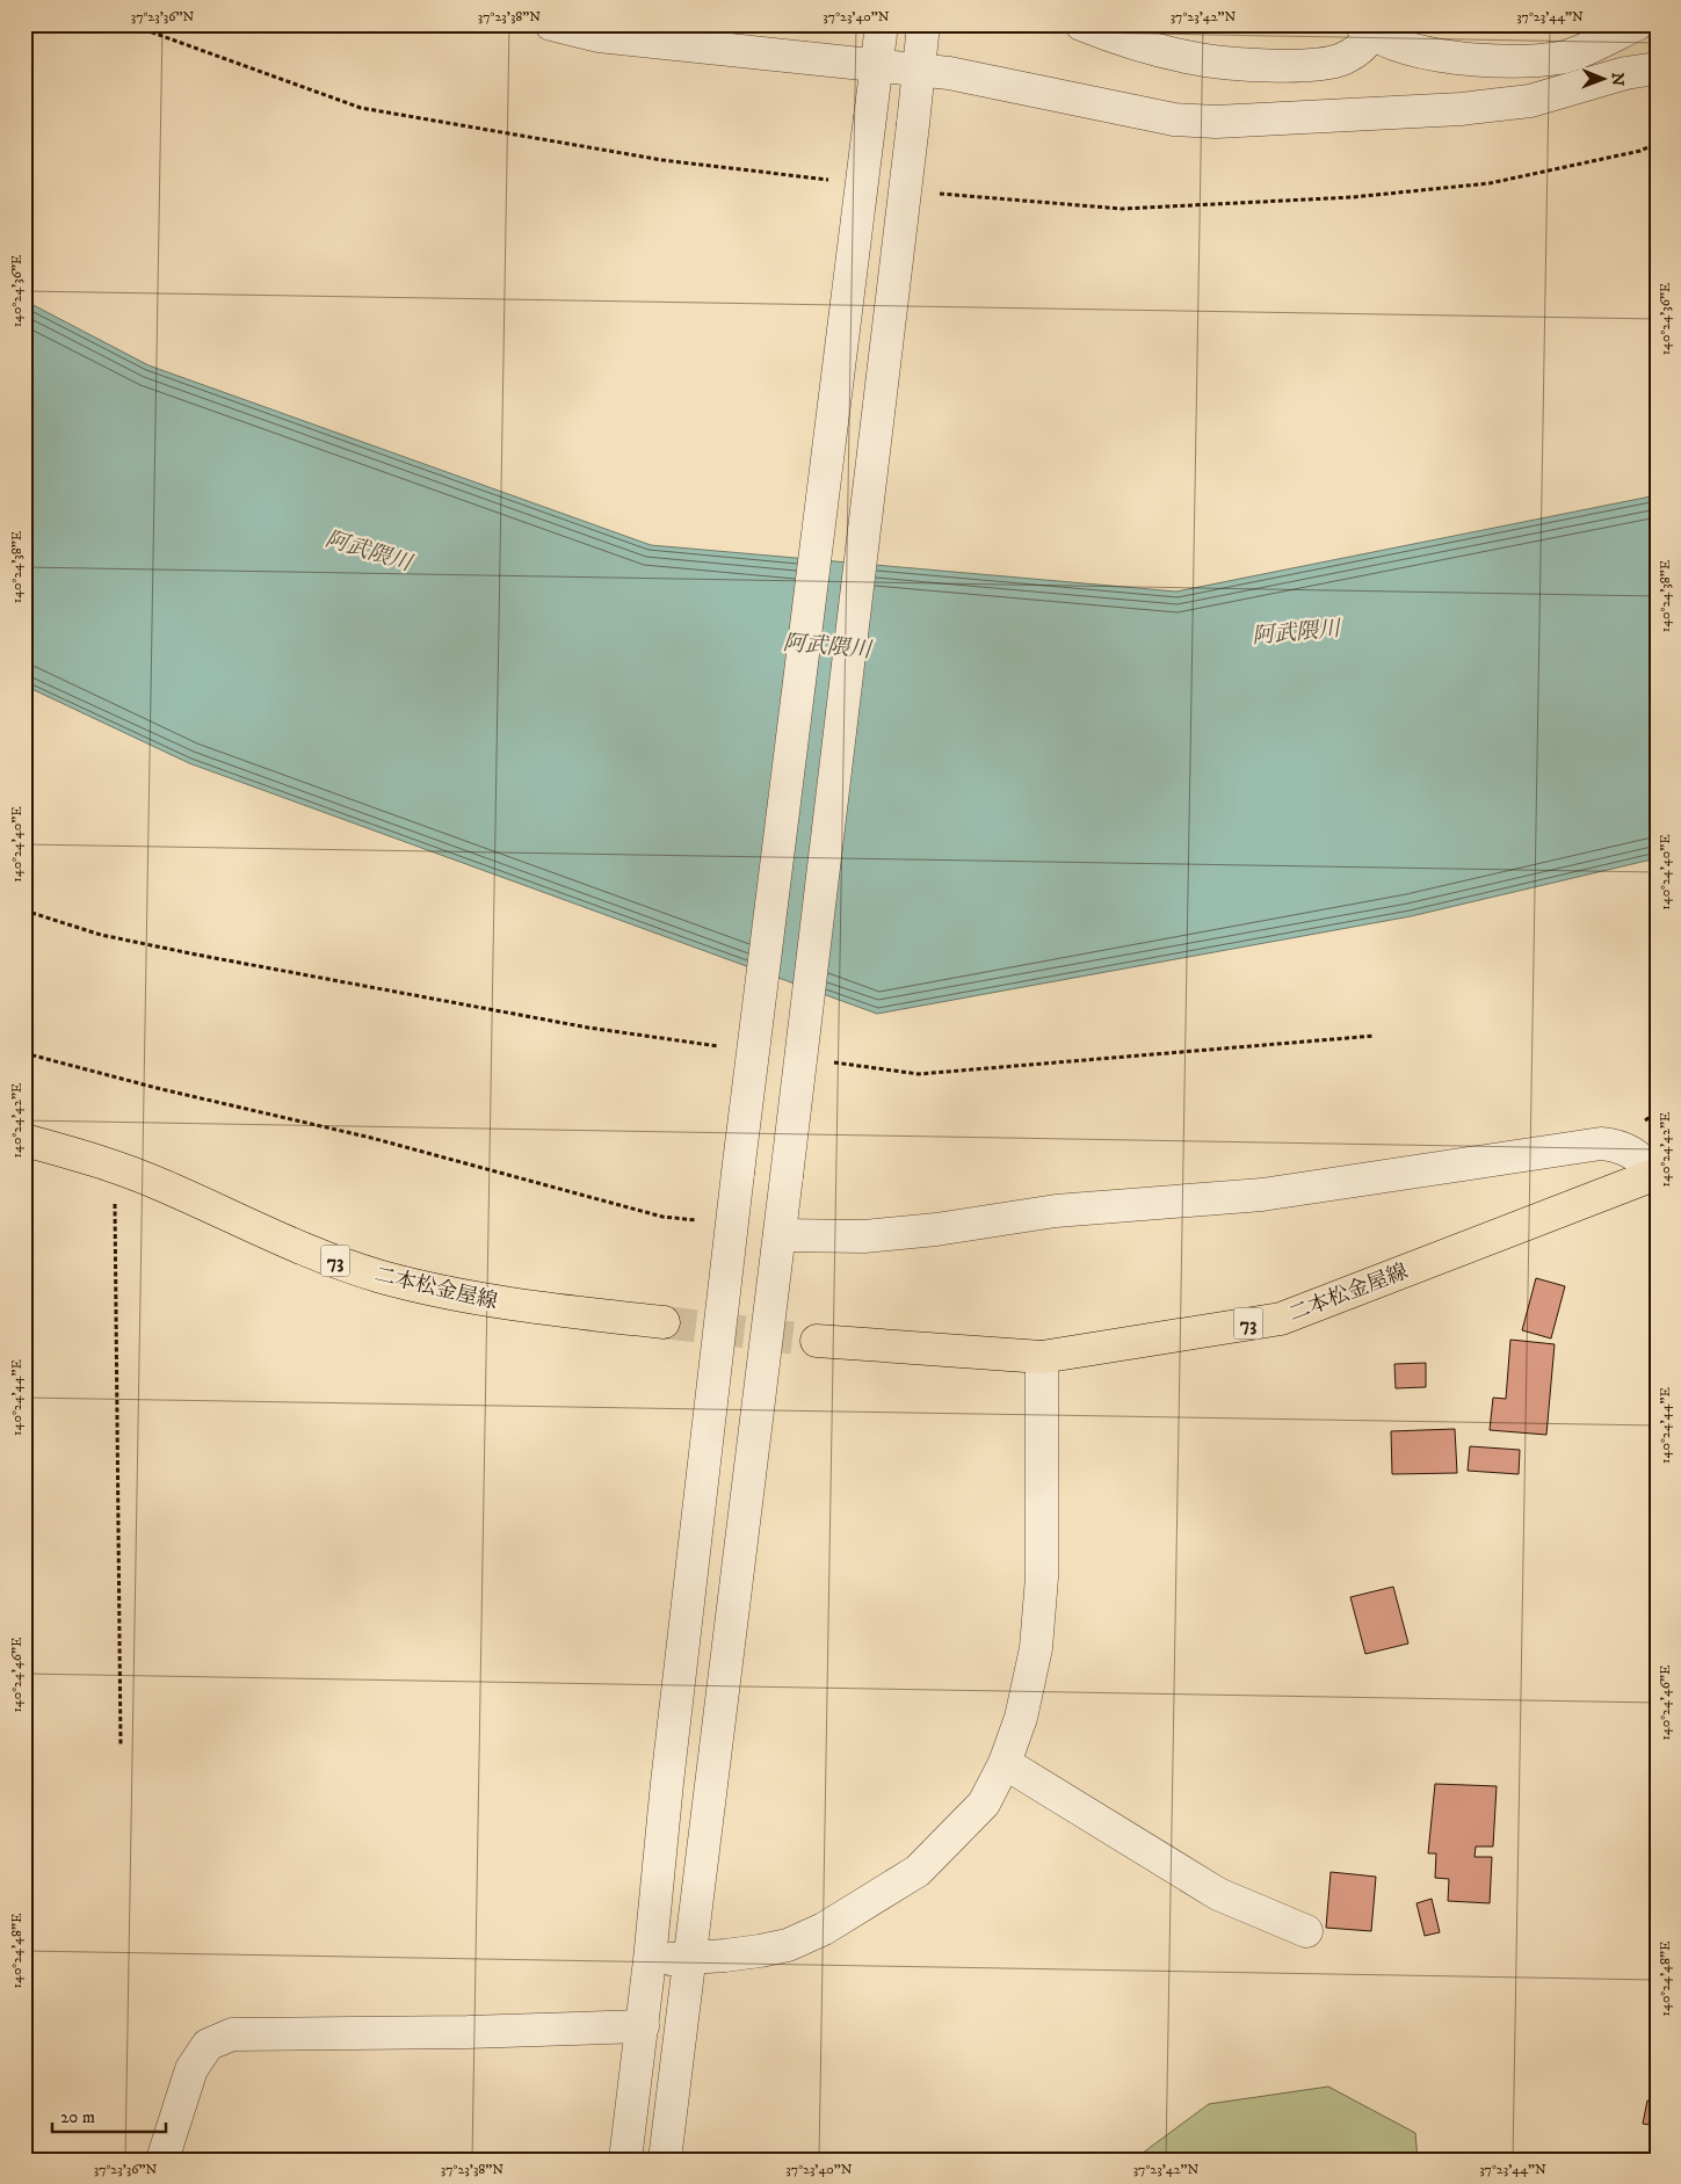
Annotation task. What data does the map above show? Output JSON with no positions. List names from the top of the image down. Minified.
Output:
{"streets":{"main road":["73","二本松金屋線"]},"water":["阿武隈川"],"scale_bar":"20 m","north":"right","coordinates":["37°23'36\"N","37°23'38\"N","37°23'40\"N","37°23'42\"N","37°23'44\"N","140°24'36\"E","140°24'38\"E","140°24'40\"E","140°24'42\"E","140°24'44\"E","140°24'46\"E","140°24'48\"E"]}
